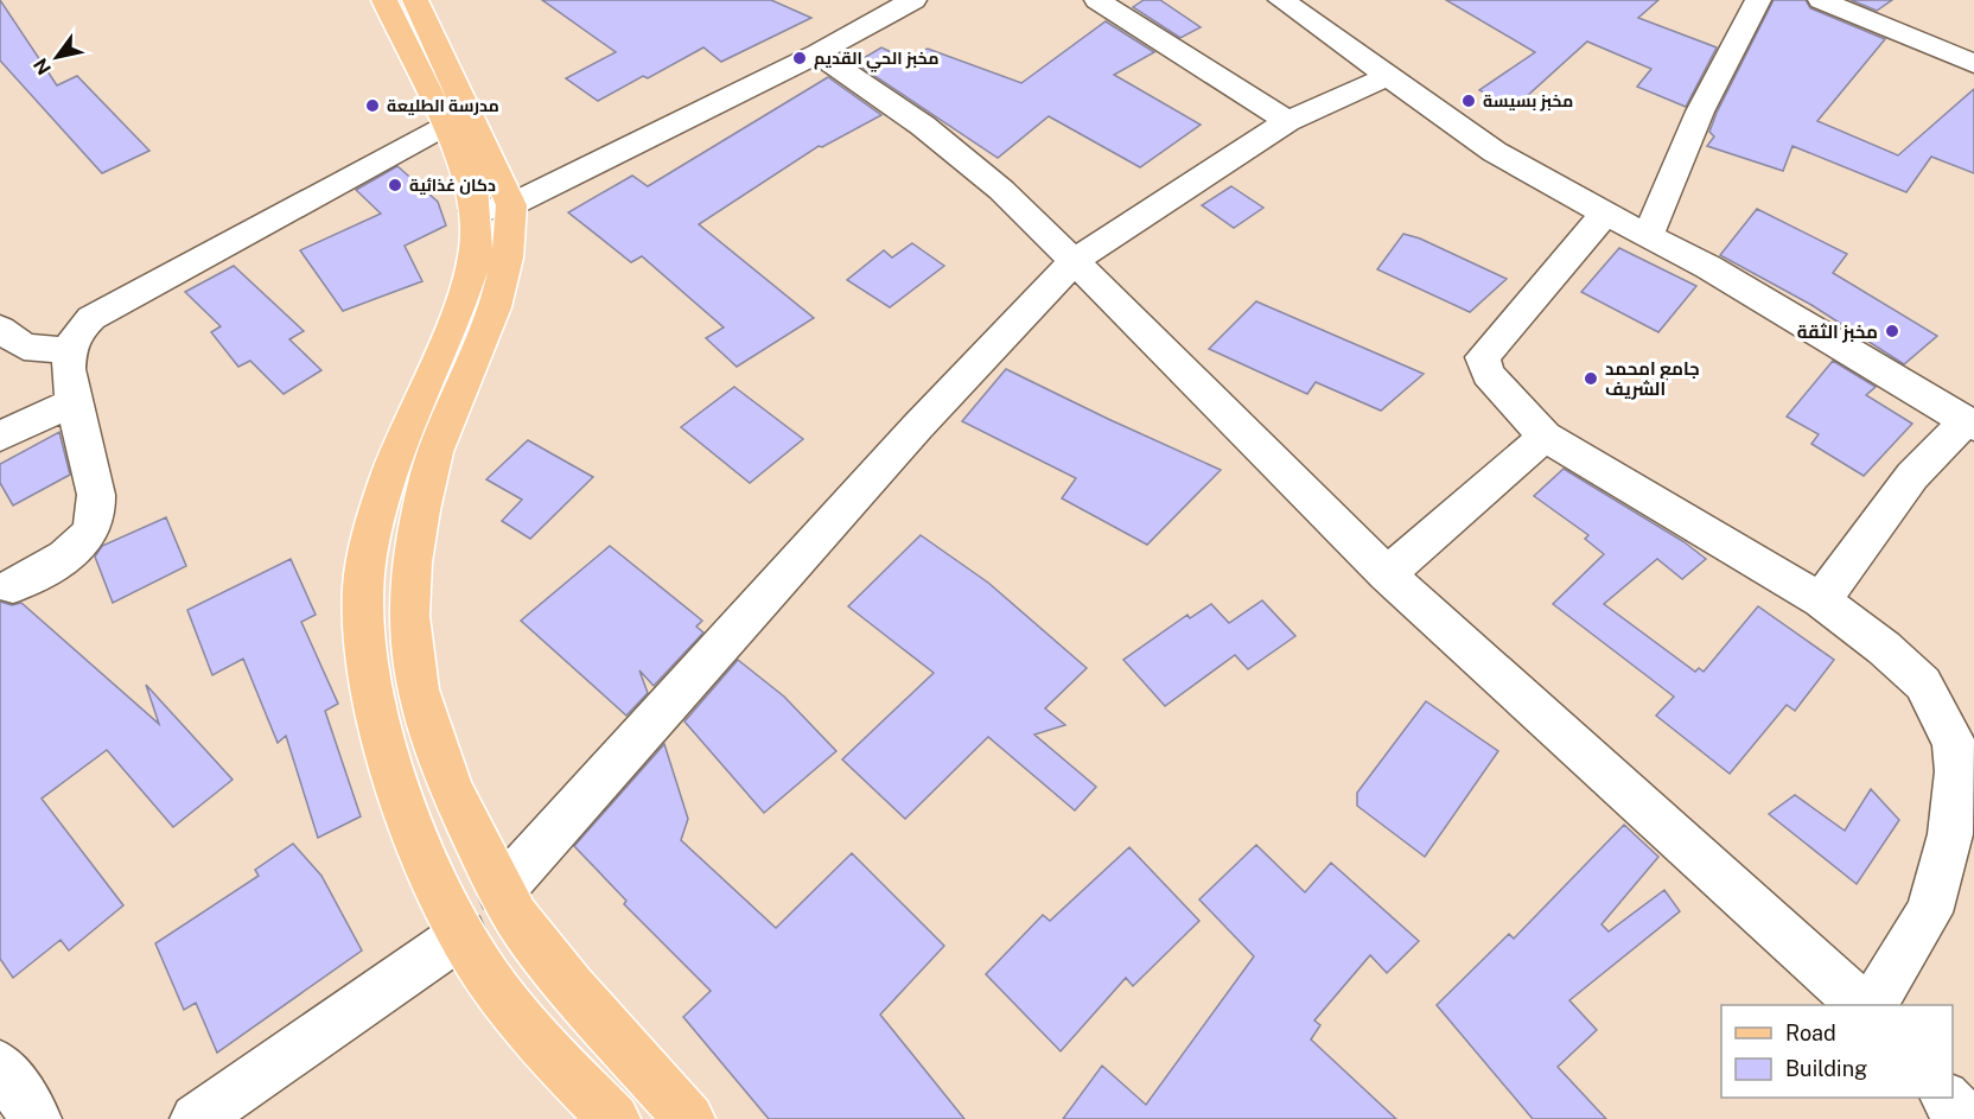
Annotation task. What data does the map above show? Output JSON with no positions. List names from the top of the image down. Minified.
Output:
{"places":["مخبز الحي القديم","مخبز بسيسة","مدرسة الطليعة","دكان غذائية","مخبز الثقة","جامع امحمد الشريف"],"legend":["Road","Building"],"north":"bottom left"}
